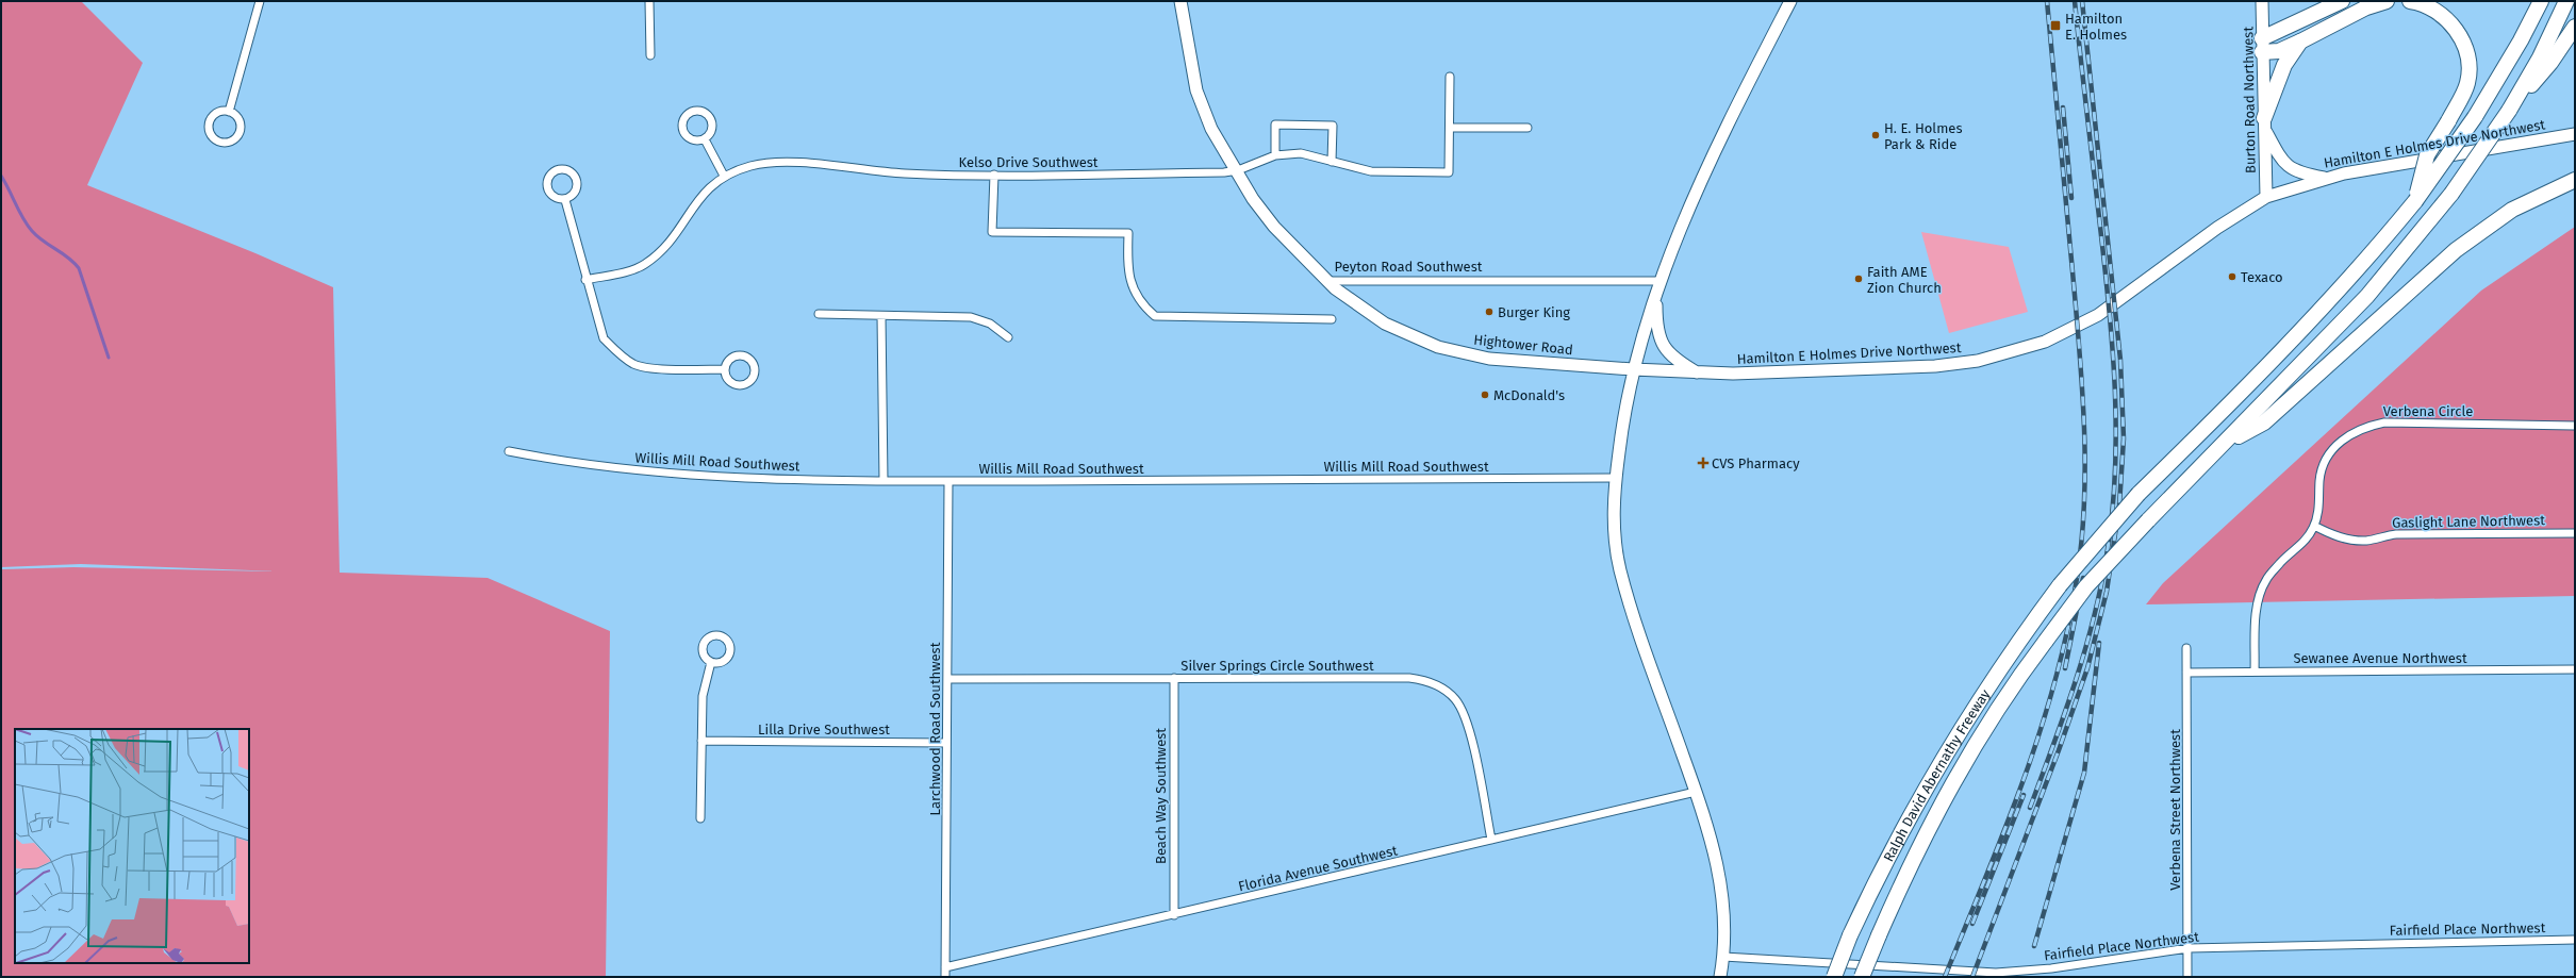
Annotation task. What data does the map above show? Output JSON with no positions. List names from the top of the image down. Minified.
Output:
{"streets":{"highway":["Ralph David Abernathy Freeway"],"main road":["Burton Road Northwest","Hamilton E Holmes Drive Northwest","Peyton Road Southwest","Hightower Road"],"street":["Kelso Drive Southwest","Verbena Circle","Willis Mill Road Southwest","Gaslight Lane Northwest","Sewanee Avenue Northwest","Silver Springs Circle Southwest","Lilla Drive Southwest","Larchwood Road Southwest","Beach Way Southwest","Verbena Street Northwest","Florida Avenue Southwest","Fairfield Place Northwest"]},"crossings":[["Burton Road Northwest","Hamilton E Holmes Drive Northwest"],["Hamilton E Holmes Drive Northwest","Hightower Road"],["Kelso Drive Southwest","Peyton Road Southwest"],["Peyton Road Southwest","Hightower Road"],["Verbena Circle","Gaslight Lane Northwest"],["Verbena Circle","Sewanee Avenue Northwest"],["Willis Mill Road Southwest","Larchwood Road Southwest"],["Sewanee Avenue Northwest","Verbena Street Northwest"],["Silver Springs Circle Southwest","Larchwood Road Southwest"],["Silver Springs Circle Southwest","Beach Way Southwest"],["Silver Springs Circle Southwest","Florida Avenue Southwest"],["Lilla Drive Southwest","Larchwood Road Southwest"],["Larchwood Road Southwest","Florida Avenue Southwest"],["Beach Way Southwest","Florida Avenue Southwest"],["Verbena Street Northwest","Fairfield Place Northwest"]],"places":{"transit":["Hamilton E. Holmes"],"other":["H. E. Holmes Park & Ride","Texaco","Faith AME Zion Church","Burger King","McDonald's"],"health":["CVS Pharmacy"]}}
